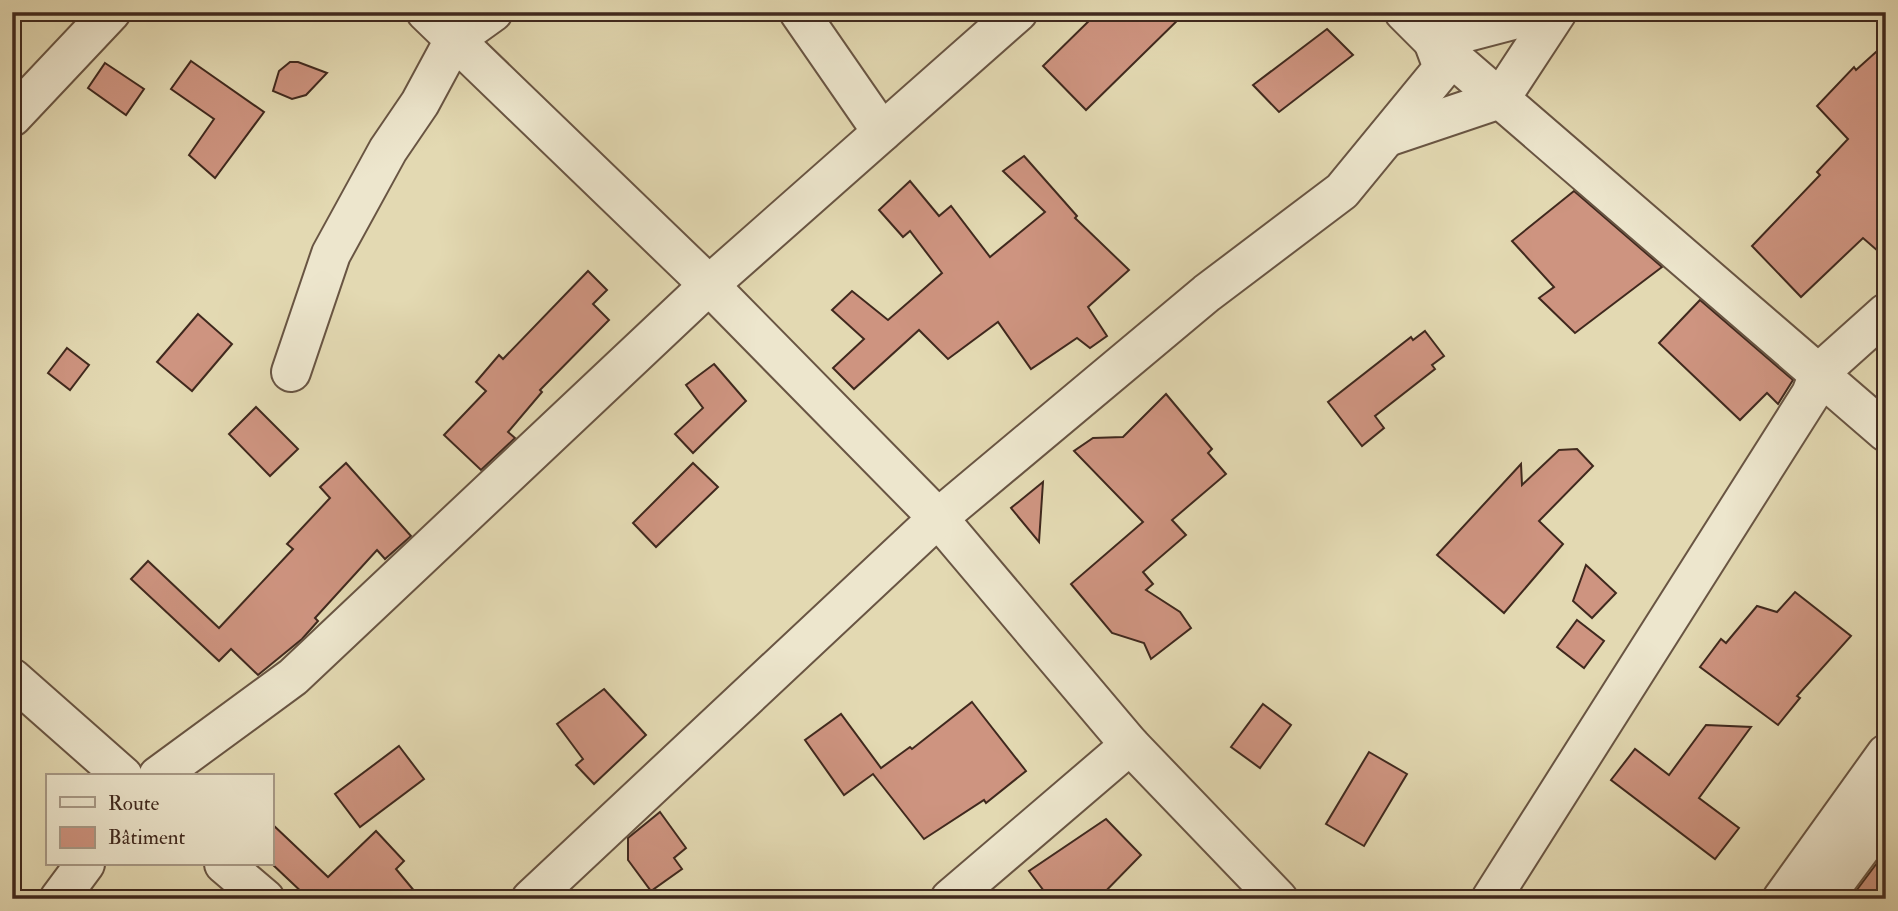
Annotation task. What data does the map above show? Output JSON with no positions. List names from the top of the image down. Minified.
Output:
{"legend":["Route","Bâtiment"]}
